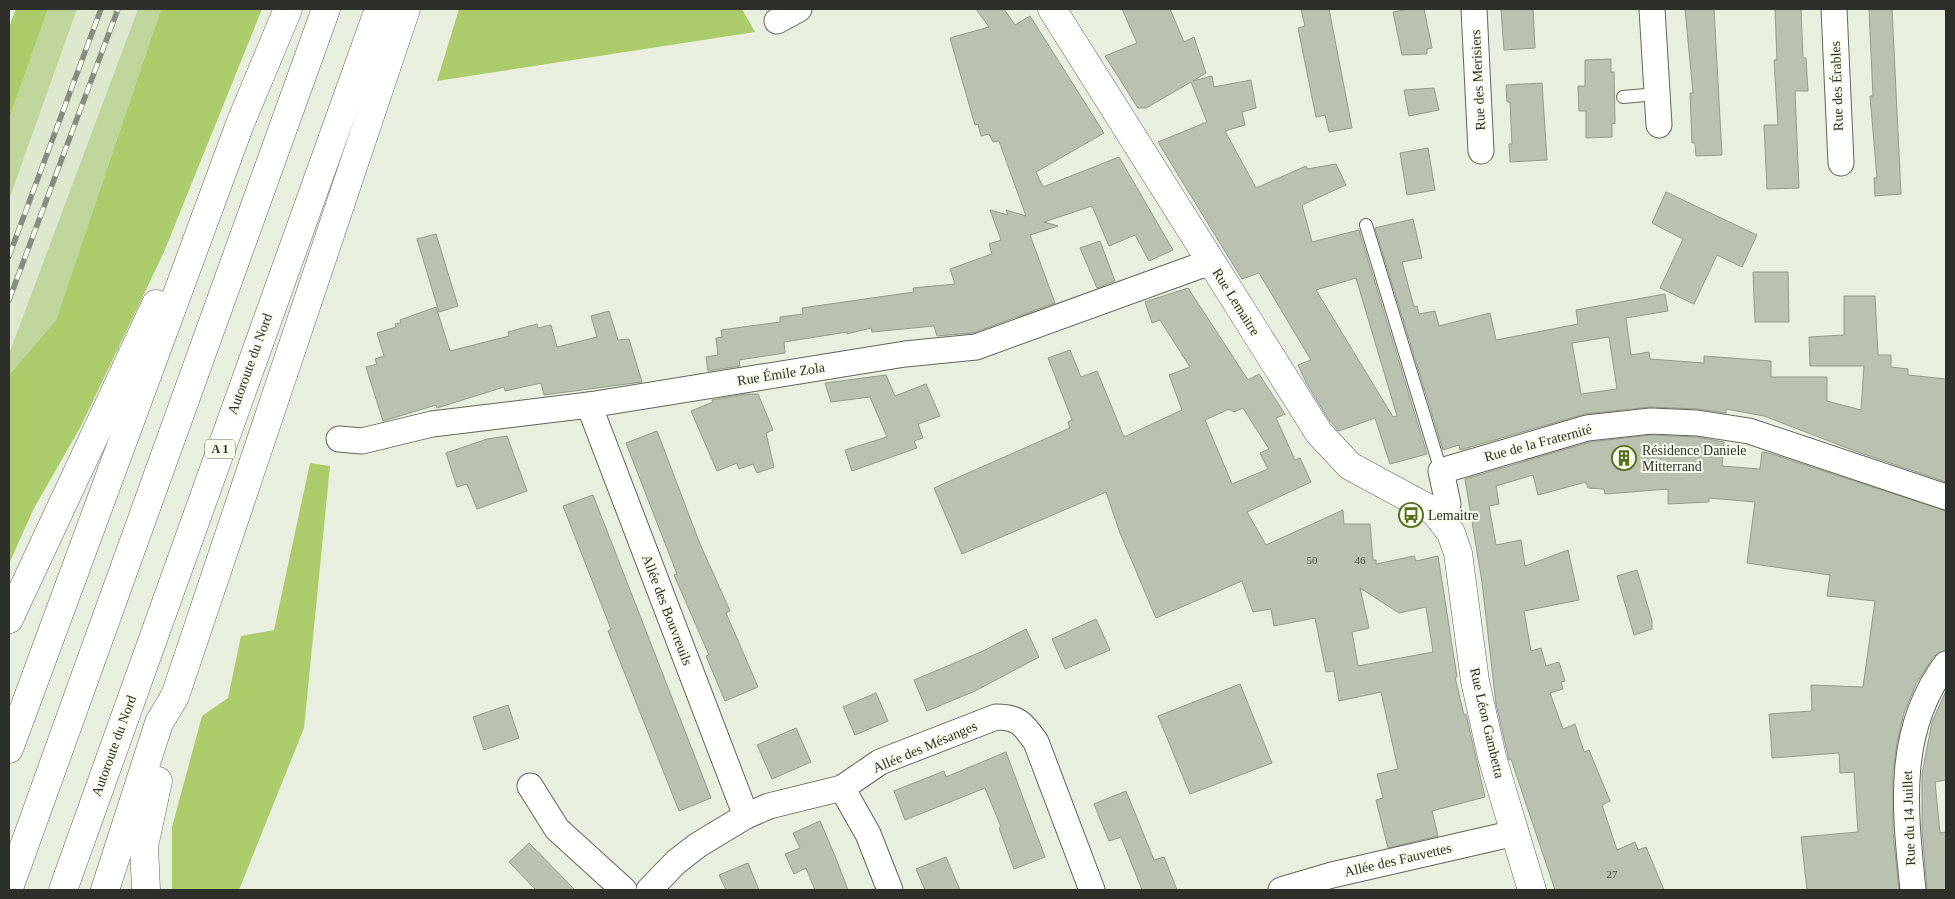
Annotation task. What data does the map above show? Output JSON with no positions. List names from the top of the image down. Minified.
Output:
{"streets":{"main road":["Rue Lemaitre","Autoroute du Nord","A 1","Rue Léon Gambetta"],"street":["Rue des Merisiers","Rue des Érables","Rue Émile Zola","Rue de la Fraternité","Allée des Bouvreuils","Allée des Mésanges","Rue du 14 Juillet","Allée des Fauvettes"]},"crossings":[["Rue Lemaitre","Rue Émile Zola"],["Rue Lemaitre","Rue Léon Gambetta"],["Rue Émile Zola","Allée des Bouvreuils"],["Allée des Bouvreuils","Allée des Mésanges"],["Rue Léon Gambetta","Allée des Fauvettes"]],"places":{"building":["Résidence Daniele Mitterrand"],"bus stop":["Lemaitre"]},"house_numbers":["50","46","27"]}
